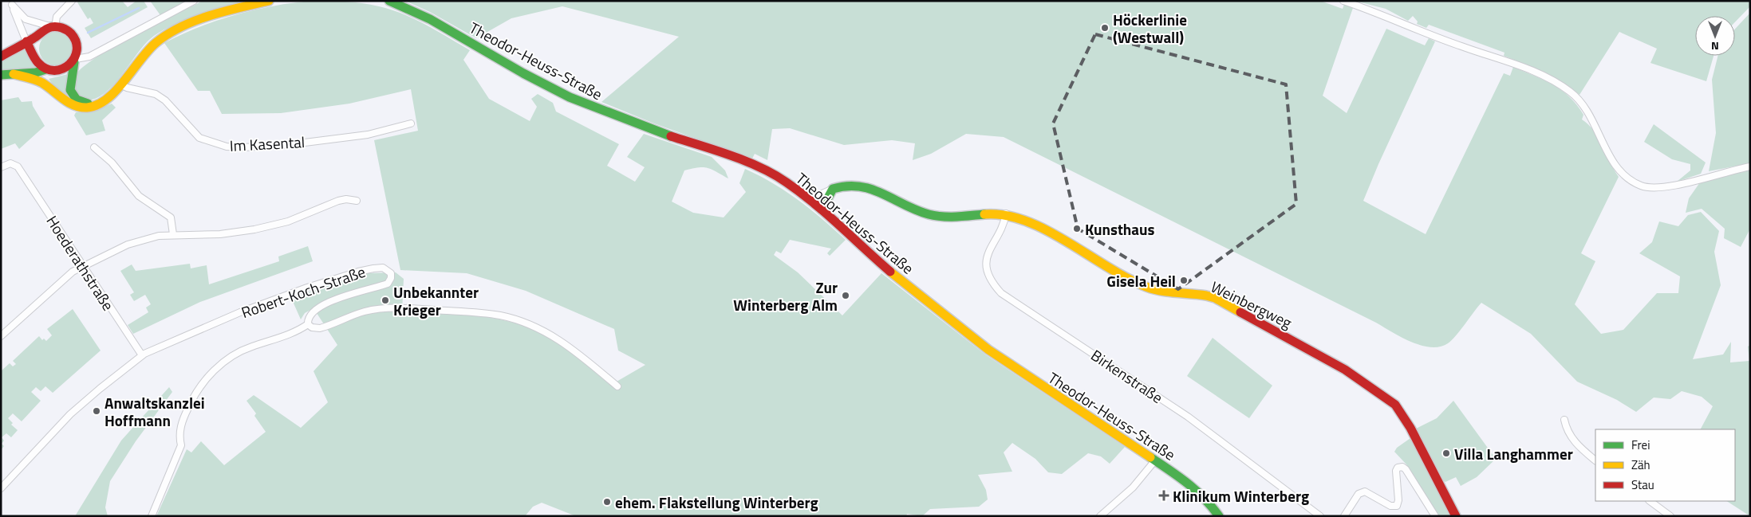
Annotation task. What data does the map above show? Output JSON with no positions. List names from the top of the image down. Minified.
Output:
{"streets":{"street":["Theodor-Heuss-Straße","Im Kasental","Hoederathstraße","Robert-Koch-Straße","Weinbergweg","Birkenstraße"]},"crossings":[["Theodor-Heuss-Straße","Weinbergweg"],["Hoederathstraße","Robert-Koch-Straße"],["Weinbergweg","Birkenstraße"]],"places":{"other":["Höckerlinie (Westwall)","Kunsthaus","Gisela Heil","Zur Winterberg Alm","Unbekannter Krieger","Anwaltskanzlei Hoffmann","Villa Langhammer","ehem. Flakstellung Winterberg"],"health":["Klinikum Winterberg"]},"legend":["Frei","Zäh","Stau"],"north":"bottom"}
